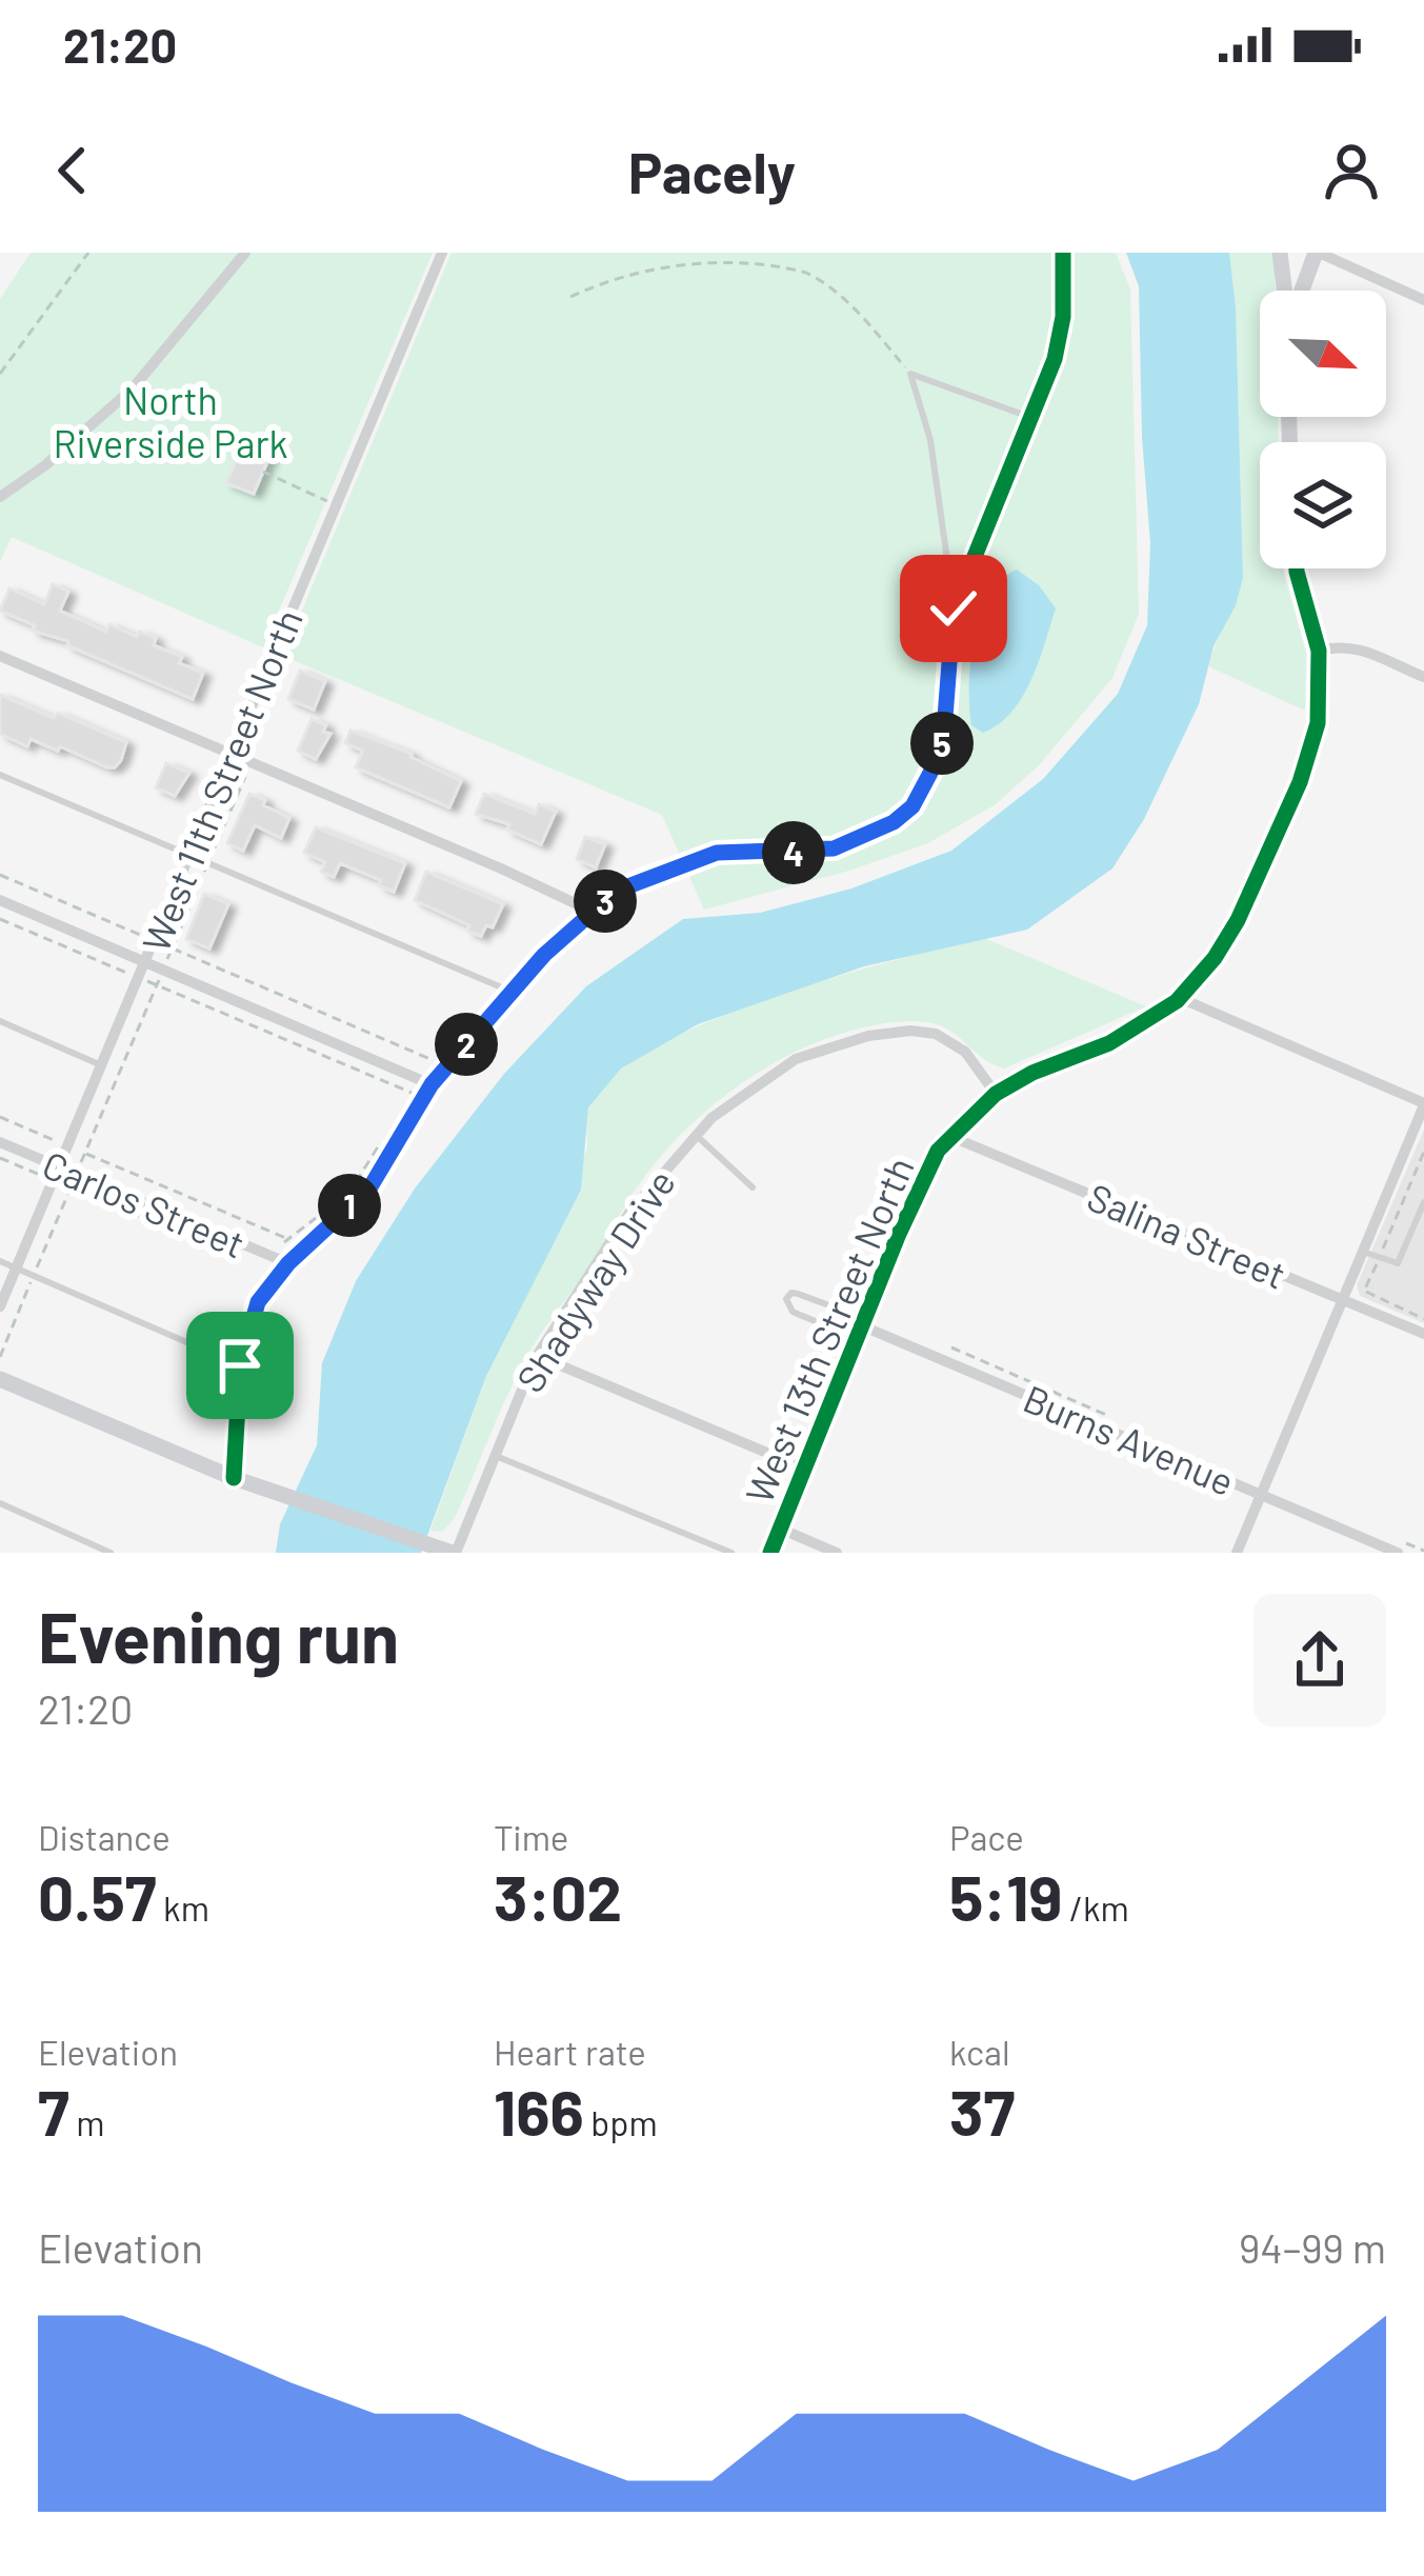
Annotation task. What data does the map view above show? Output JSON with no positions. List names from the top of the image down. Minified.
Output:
{"streets":{"street":["West 11th Street North","Carlos Street","Salina Street","Shadyway Drive","West 13th Street North","Burns Avenue"]},"crossings":[["West 11th Street North","Carlos Street"],["Salina Street","West 13th Street North"],["Shadyway Drive","West 13th Street North"],["West 13th Street North","Burns Avenue"]],"parks":["North Riverside Park"],"north":"bottom right","page":{"status":"21:20","header":"Pacely","pins":["5","4","3","2","1"],"heading":["Evening run","21:20"],"stats":[["Distance","0.57 km"],["Time","3:02"],["Pace","5:19 /km"],["Elevation","7 m"],["Heart rate","166 bpm"],["kcal","37"]],"chart":["Elevation","94–99 m"]}}
